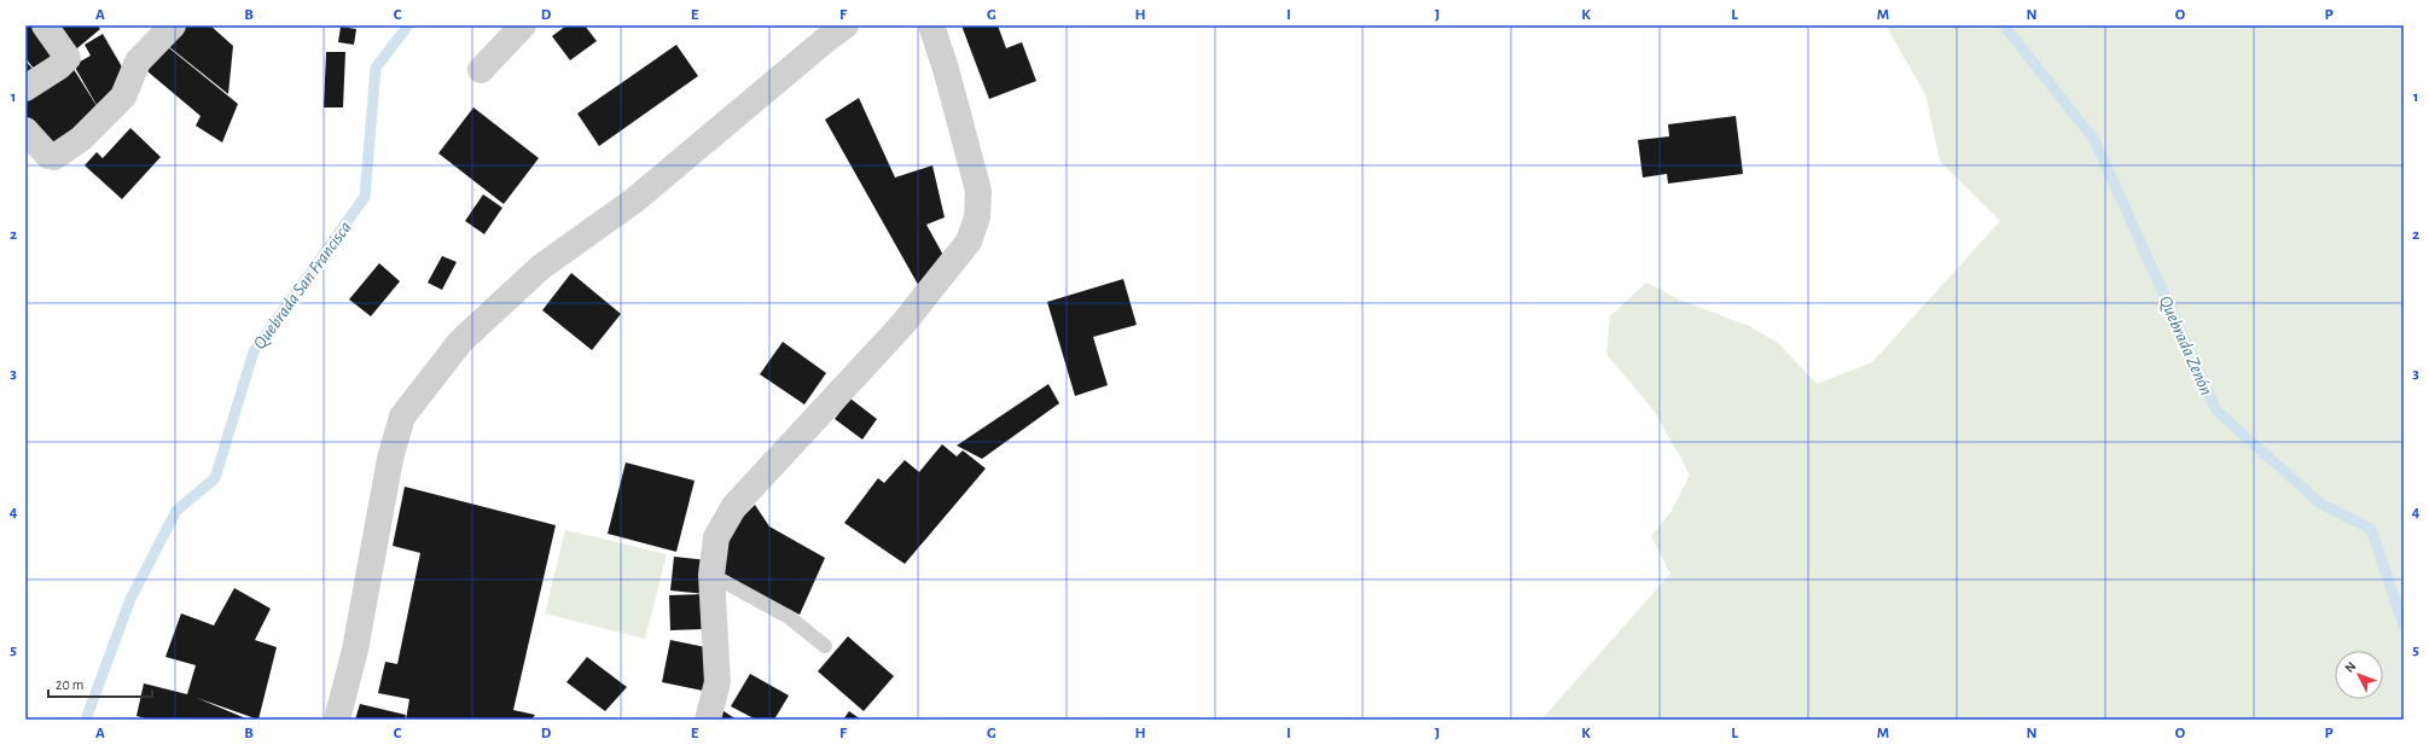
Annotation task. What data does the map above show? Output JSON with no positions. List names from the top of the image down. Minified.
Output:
{"water":["Quebrada San Francisca","Quebrada Zenón"],"scale_bar":"20 m","north":"top left","grid":{"columns":["A","B","C","D","E","F","G","H","I","J","K","L","M","N","O","P"],"rows":["1","2","3","4","5"]}}
